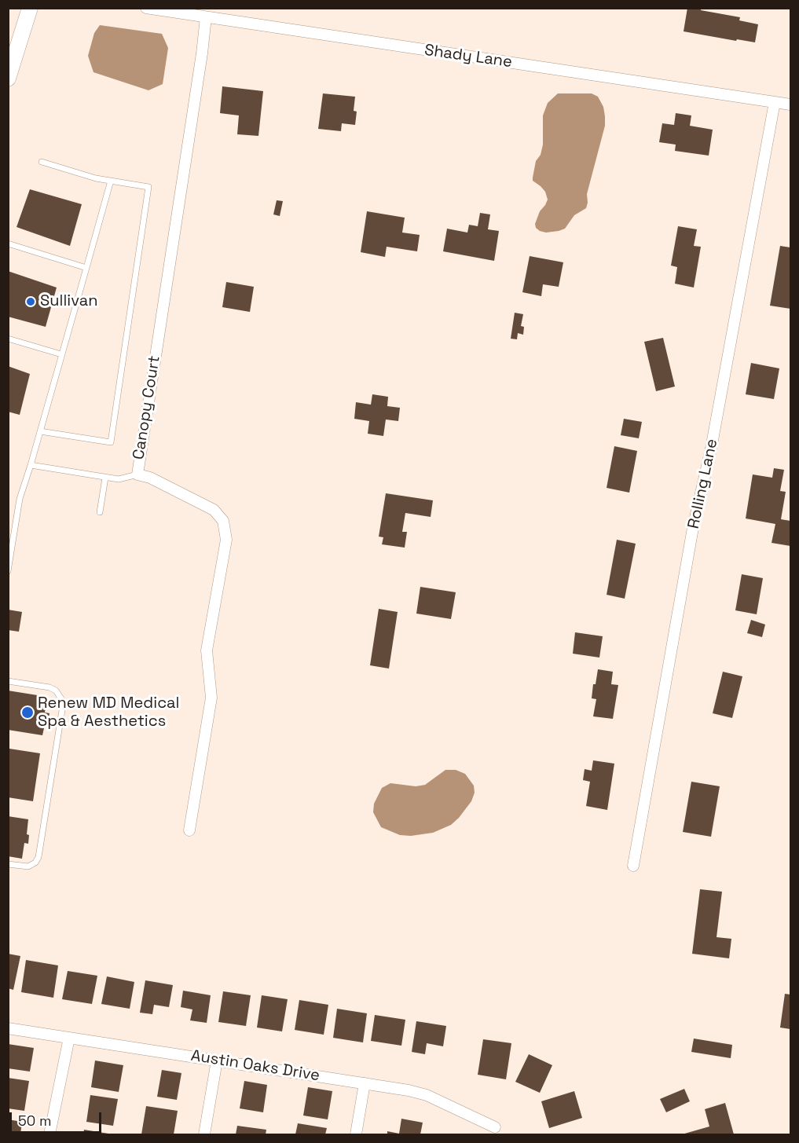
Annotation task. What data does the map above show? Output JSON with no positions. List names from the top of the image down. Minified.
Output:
{"streets":{"street":["Shady Lane","Canopy Court","Rolling Lane","Austin Oaks Drive"]},"crossings":[["Shady Lane","Canopy Court"],["Shady Lane","Rolling Lane"]],"places":["Sullivan","Renew MD Medical Spa & Aesthetics"],"scale_bar":"50 m"}
